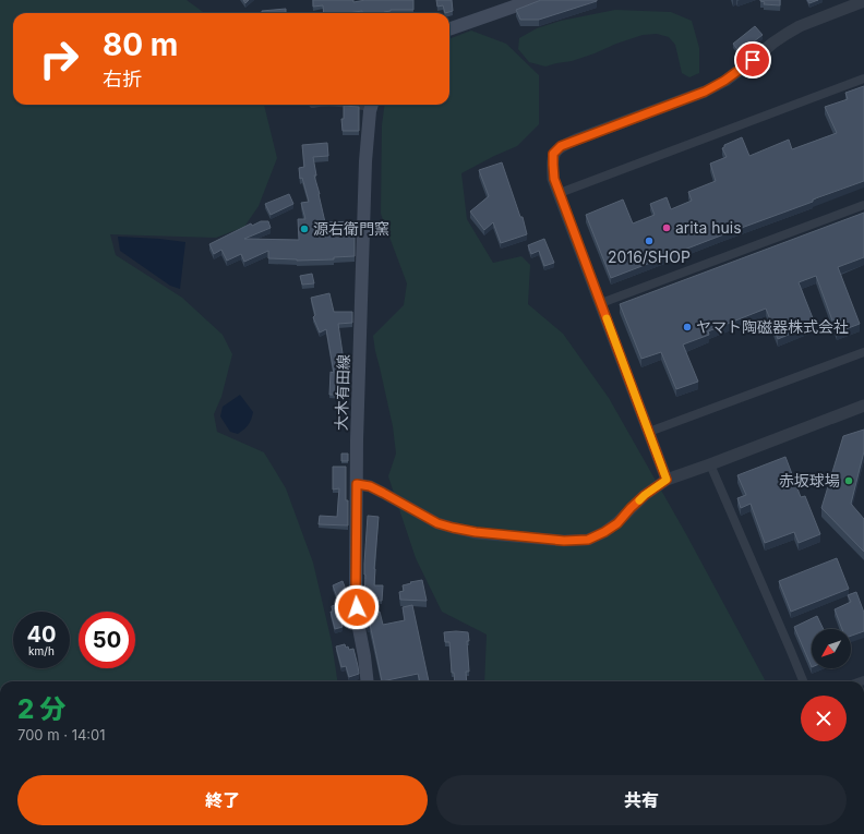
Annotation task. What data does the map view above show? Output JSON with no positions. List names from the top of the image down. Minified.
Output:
{"streets":{"main road":["大木有田線"]},"places":["arita huis","源右衛門窯","2016/SHOP","ヤマト陶磁器株式会社","赤坂球場"],"north":"bottom left","page":{"turn":["80 m","右折"],"speed":"40 km/h","limit":"50","heading":["2 分","700 m · 14:01"],"buttons":["終了","共有"]}}
